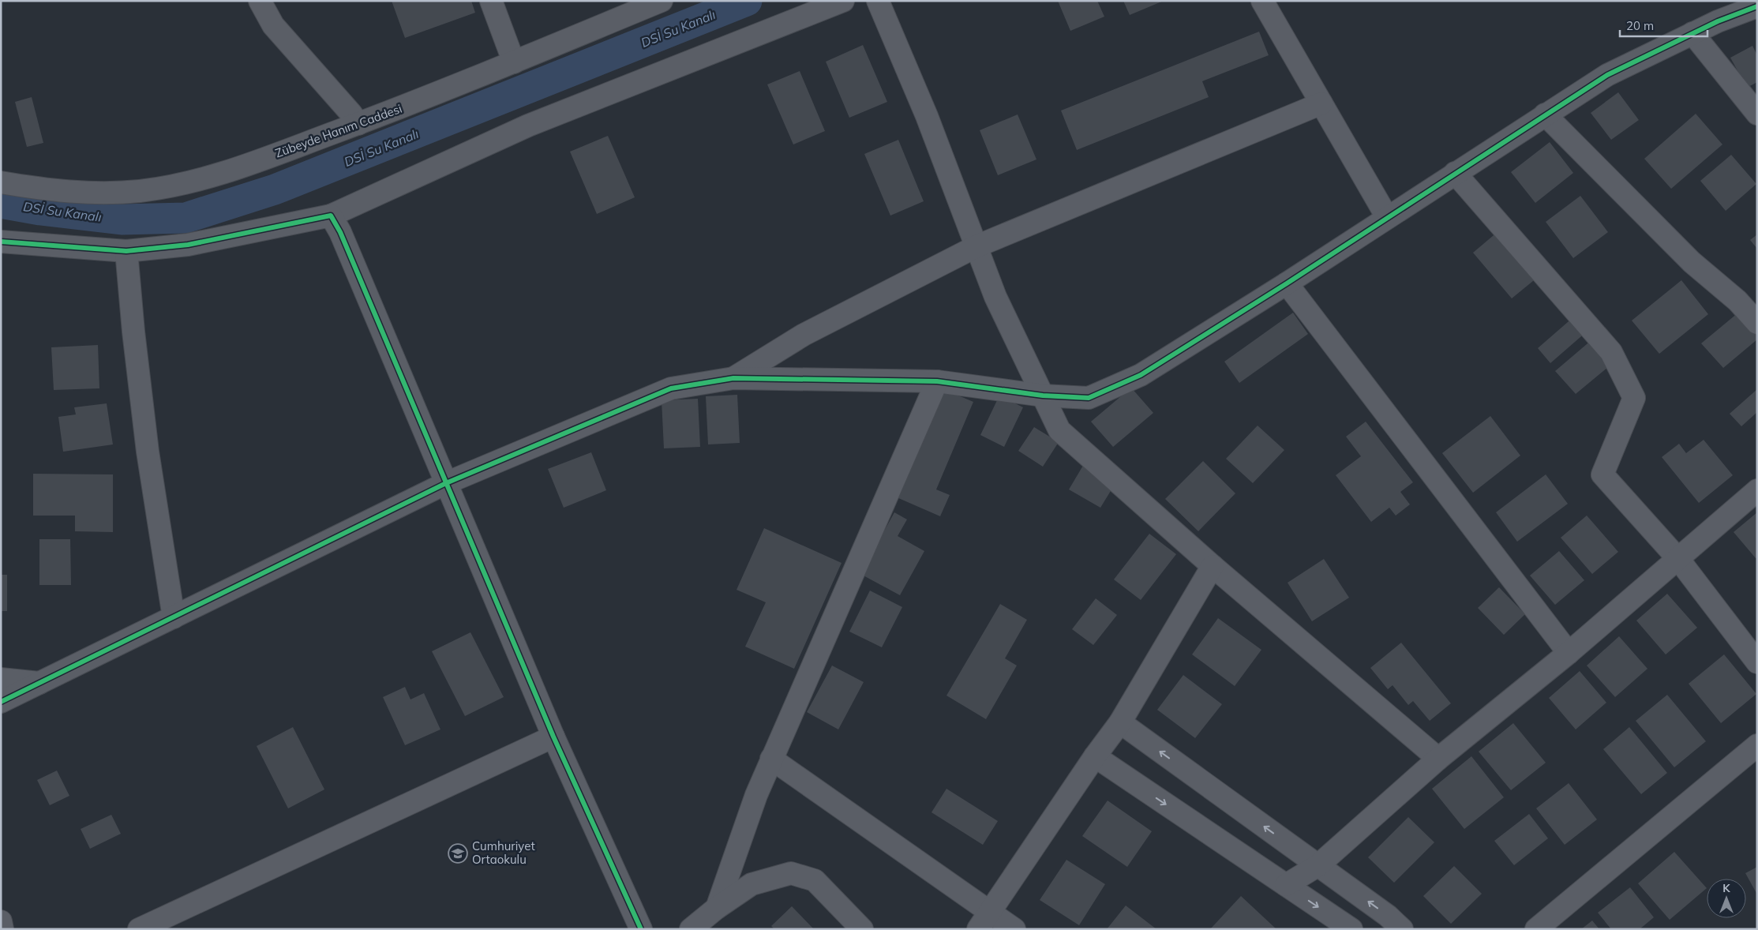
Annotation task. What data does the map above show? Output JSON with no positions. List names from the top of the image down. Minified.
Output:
{"streets":{"street":["Zübeyde Hanım Caddesi"]},"water":["DSİ Su Kanalı"],"places":{"school or university":["Cumhuriyet Ortaokulu"]},"scale_bar":"20 m","north":"top"}
